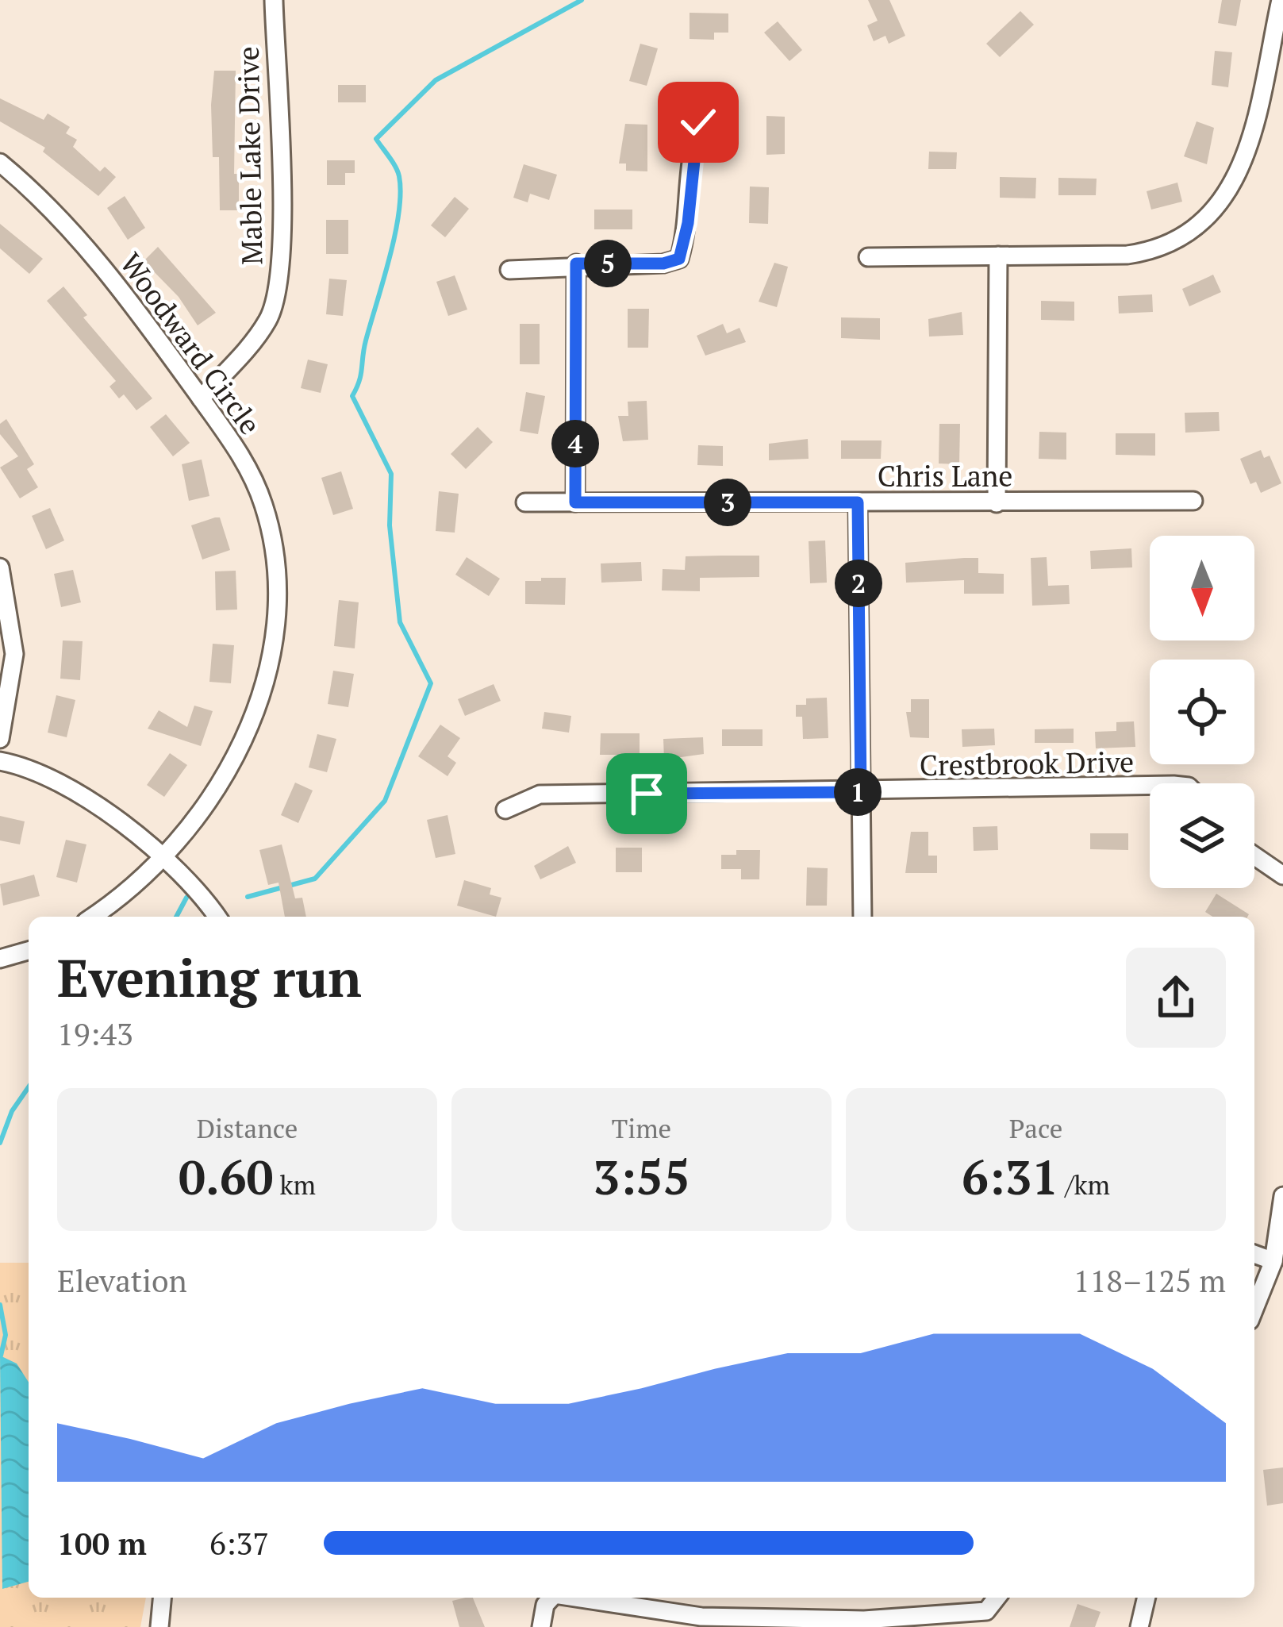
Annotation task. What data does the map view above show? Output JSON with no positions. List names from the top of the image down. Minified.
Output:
{"streets":{"street":["Mable Lake Drive","Woodward Circle","Chris Lane","Crestbrook Drive"]},"crossings":[["Mable Lake Drive","Woodward Circle"]],"north":"bottom","page":{"pins":["5","4","3","2","1"],"heading":["Evening run","19:43"],"stats":[["Distance","0.60 km"],["Time","3:55"],["Pace","6:31 /km"]],"chart":["Elevation","118–125 m"],"list":[{"name":"100 m","note":"6:37"}]}}
